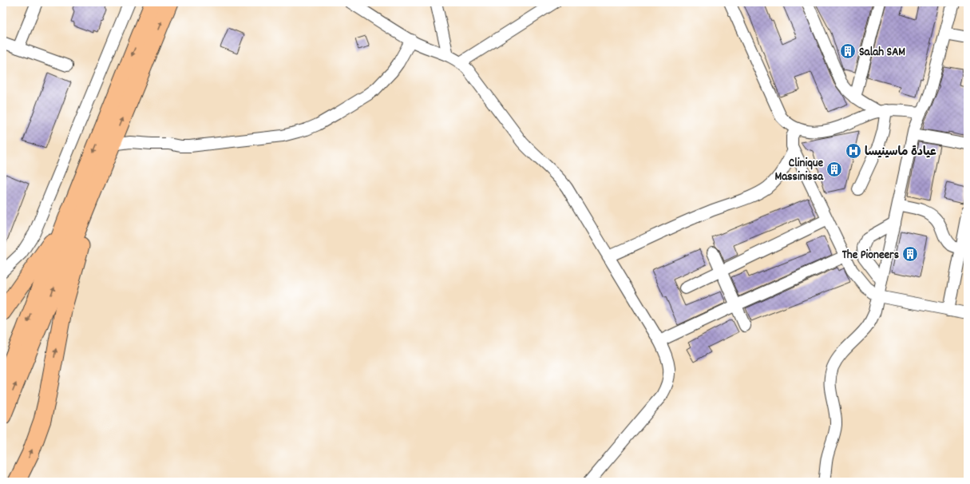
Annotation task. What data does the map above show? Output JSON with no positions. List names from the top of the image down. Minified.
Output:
{"places":{"building":["Salah SAM","Clinique Massinissa","The Pioneers"],"hospital":["عيادة ماسينيسا"]}}
